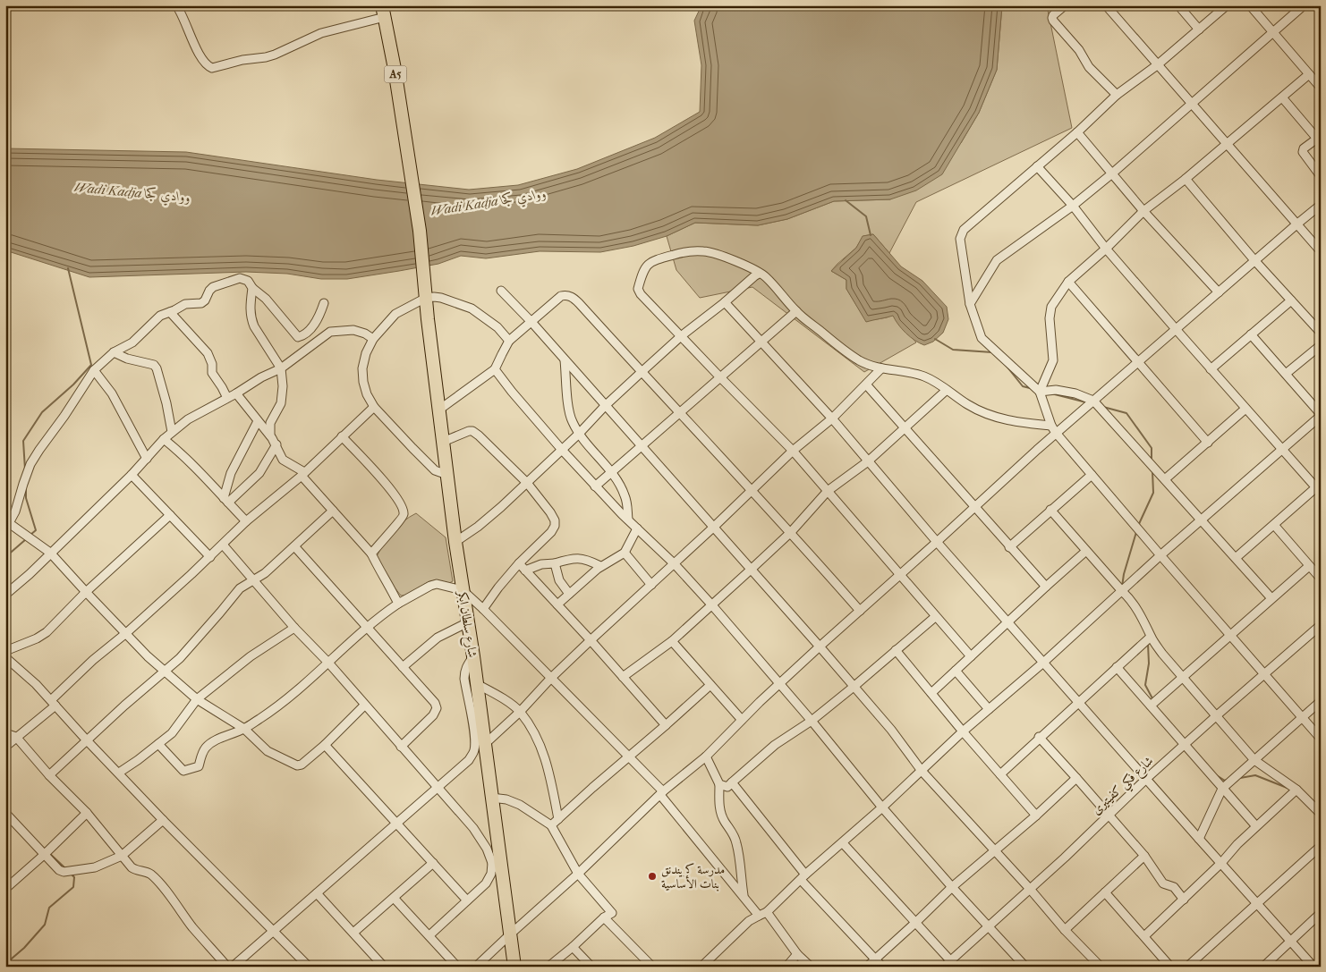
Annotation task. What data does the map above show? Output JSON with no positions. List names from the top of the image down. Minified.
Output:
{"streets":{"highway":["A5","شارع سلطان ابكر"],"street":["شارع فكي كفيتيرى"]},"water":["Wadi Kadja ووادي كجا"],"places":["مدرسة كريندنق بنات الأساسية"]}
